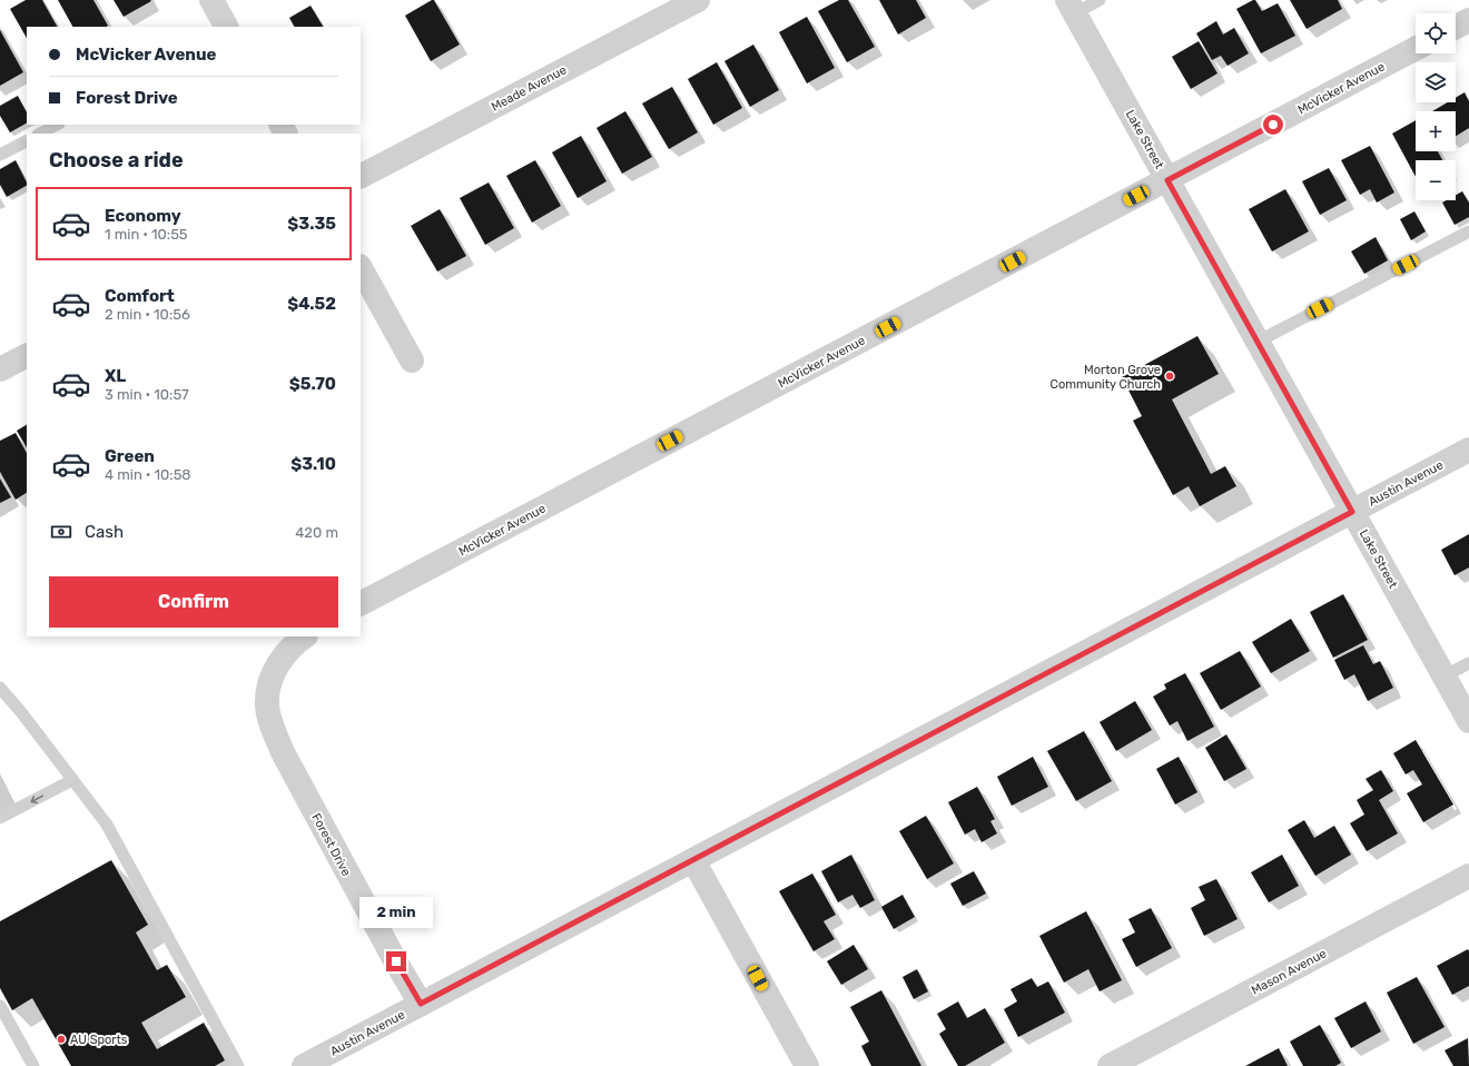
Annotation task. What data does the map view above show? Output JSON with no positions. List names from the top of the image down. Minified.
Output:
{"streets":{"street":["Meade Avenue","McVicker Avenue","Lake Street","Austin Avenue","Forest Drive","Mason Avenue"]},"crossings":[["McVicker Avenue","Lake Street"],["Lake Street","Austin Avenue"],["Austin Avenue","Forest Drive"]],"places":["Morton Grove Community Church","AU Sports"],"page":{"map_buttons":["+","−"],"banner":["McVicker Avenue","Forest Drive"],"heading":"Choose a ride","list":[{"name":"Economy","note":"1 min · 10:55","value":"$3.35"},{"name":"Comfort","note":"2 min · 10:56","value":"$4.52"},{"name":"XL","note":"3 min · 10:57","value":"$5.70"},{"name":"Green","note":"4 min · 10:58","value":"$3.10"}],"pay":["Cash","420 m"],"buttons":"Confirm","bubble":"2 min"}}
